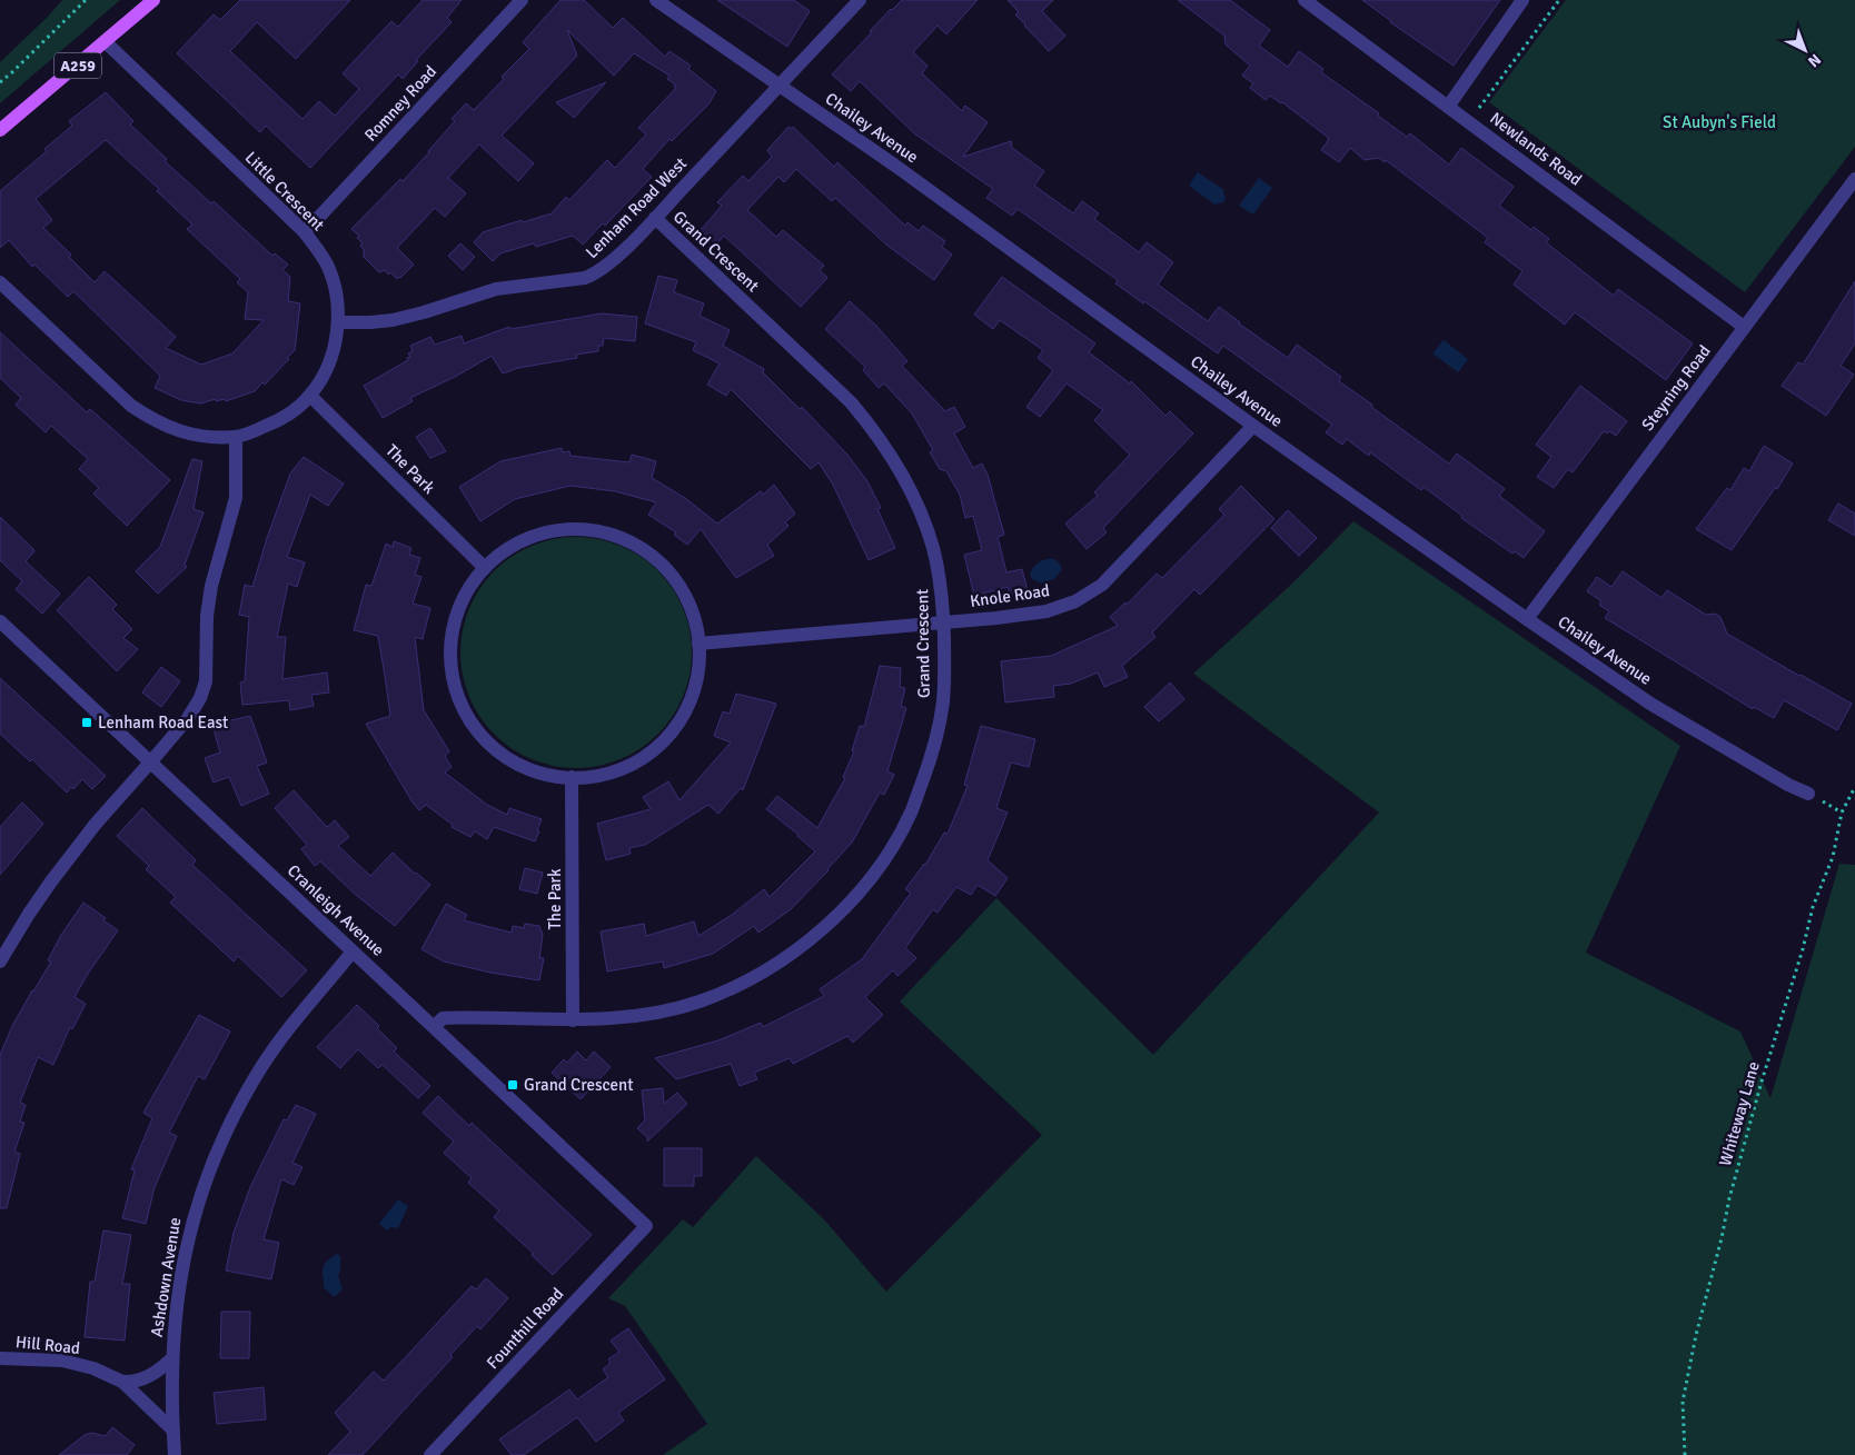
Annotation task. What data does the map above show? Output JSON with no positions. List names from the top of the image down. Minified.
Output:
{"streets":{"main road":["A259"],"street":["Romney Road","Chailey Avenue","Newlands Road","Little Crescent","Lenham Road West","Grand Crescent","Steyning Road","The Park","Knole Road","Cranleigh Avenue","Ashdown Avenue","Founthill Road","Hill Road"],"path":["Whiteway Lane"]},"crossings":[["A259","Little Crescent"],["Romney Road","Little Crescent"],["Chailey Avenue","Lenham Road West"],["Chailey Avenue","Steyning Road"],["Chailey Avenue","Knole Road"],["Newlands Road","Steyning Road"],["Little Crescent","Lenham Road West"],["Little Crescent","The Park"],["Lenham Road West","Grand Crescent"],["Grand Crescent","The Park"],["Grand Crescent","Knole Road"],["Grand Crescent","Cranleigh Avenue"],["Cranleigh Avenue","Ashdown Avenue"],["Cranleigh Avenue","Founthill Road"],["Ashdown Avenue","Hill Road"]],"parks":["St Aubyn's Field"],"places":{"transit":["Lenham Road East","Grand Crescent"]},"north":"bottom right"}
